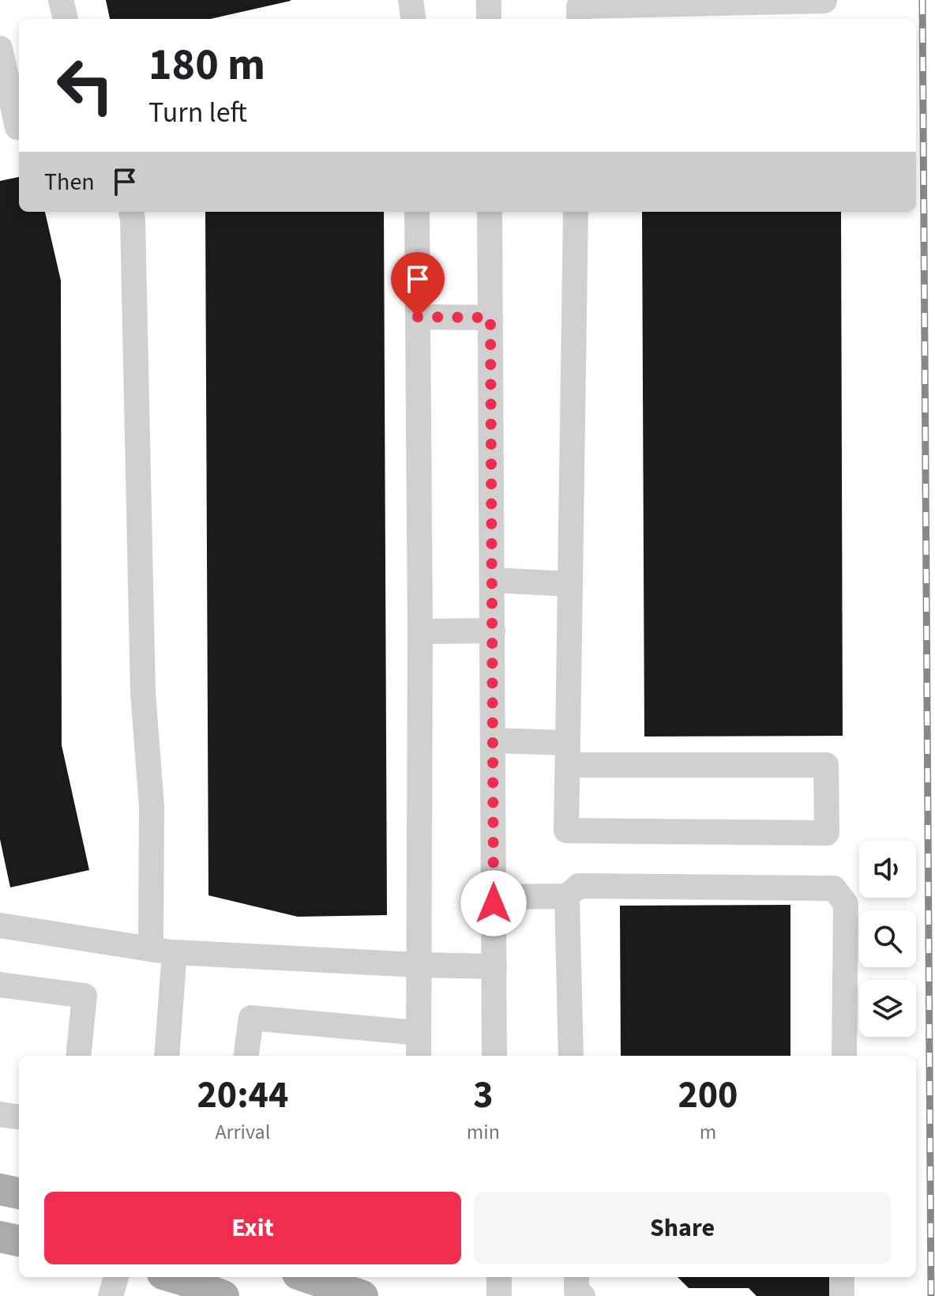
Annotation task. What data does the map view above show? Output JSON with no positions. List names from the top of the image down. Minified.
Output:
{"page":{"turn":["180 m","Turn left"],"then":"Then","eta":["20:44","Arrival","3","min","200","m"],"buttons":["Exit","Share"]}}
